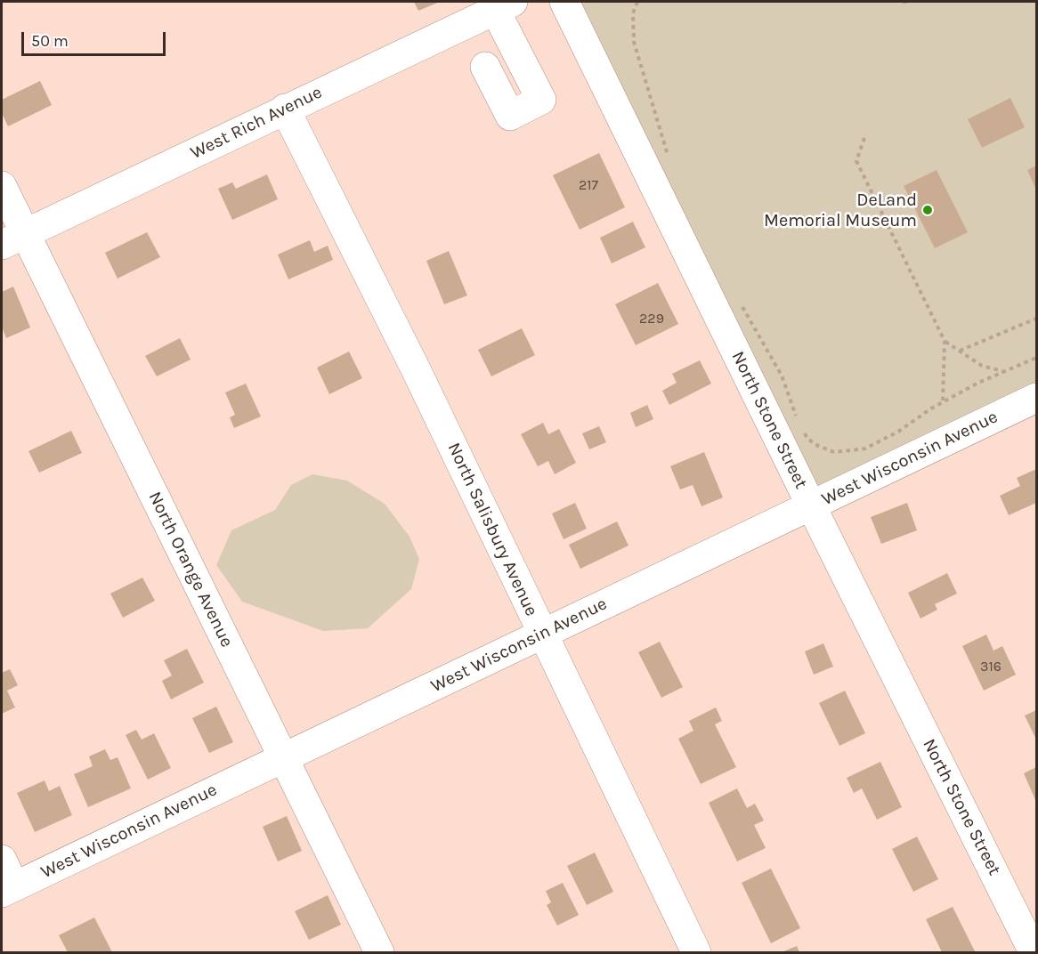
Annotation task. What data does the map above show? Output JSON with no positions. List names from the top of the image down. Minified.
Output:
{"streets":{"street":["West Rich Avenue","North Stone Street","West Wisconsin Avenue","North Salisbury Avenue","North Orange Avenue"]},"crossings":[["West Rich Avenue","North Salisbury Avenue"],["West Rich Avenue","North Orange Avenue"],["North Stone Street","West Wisconsin Avenue"],["West Wisconsin Avenue","North Salisbury Avenue"],["West Wisconsin Avenue","North Orange Avenue"]],"places":["DeLand Memorial Museum"],"house_numbers":["217","229","316"],"scale_bar":"50 m"}
